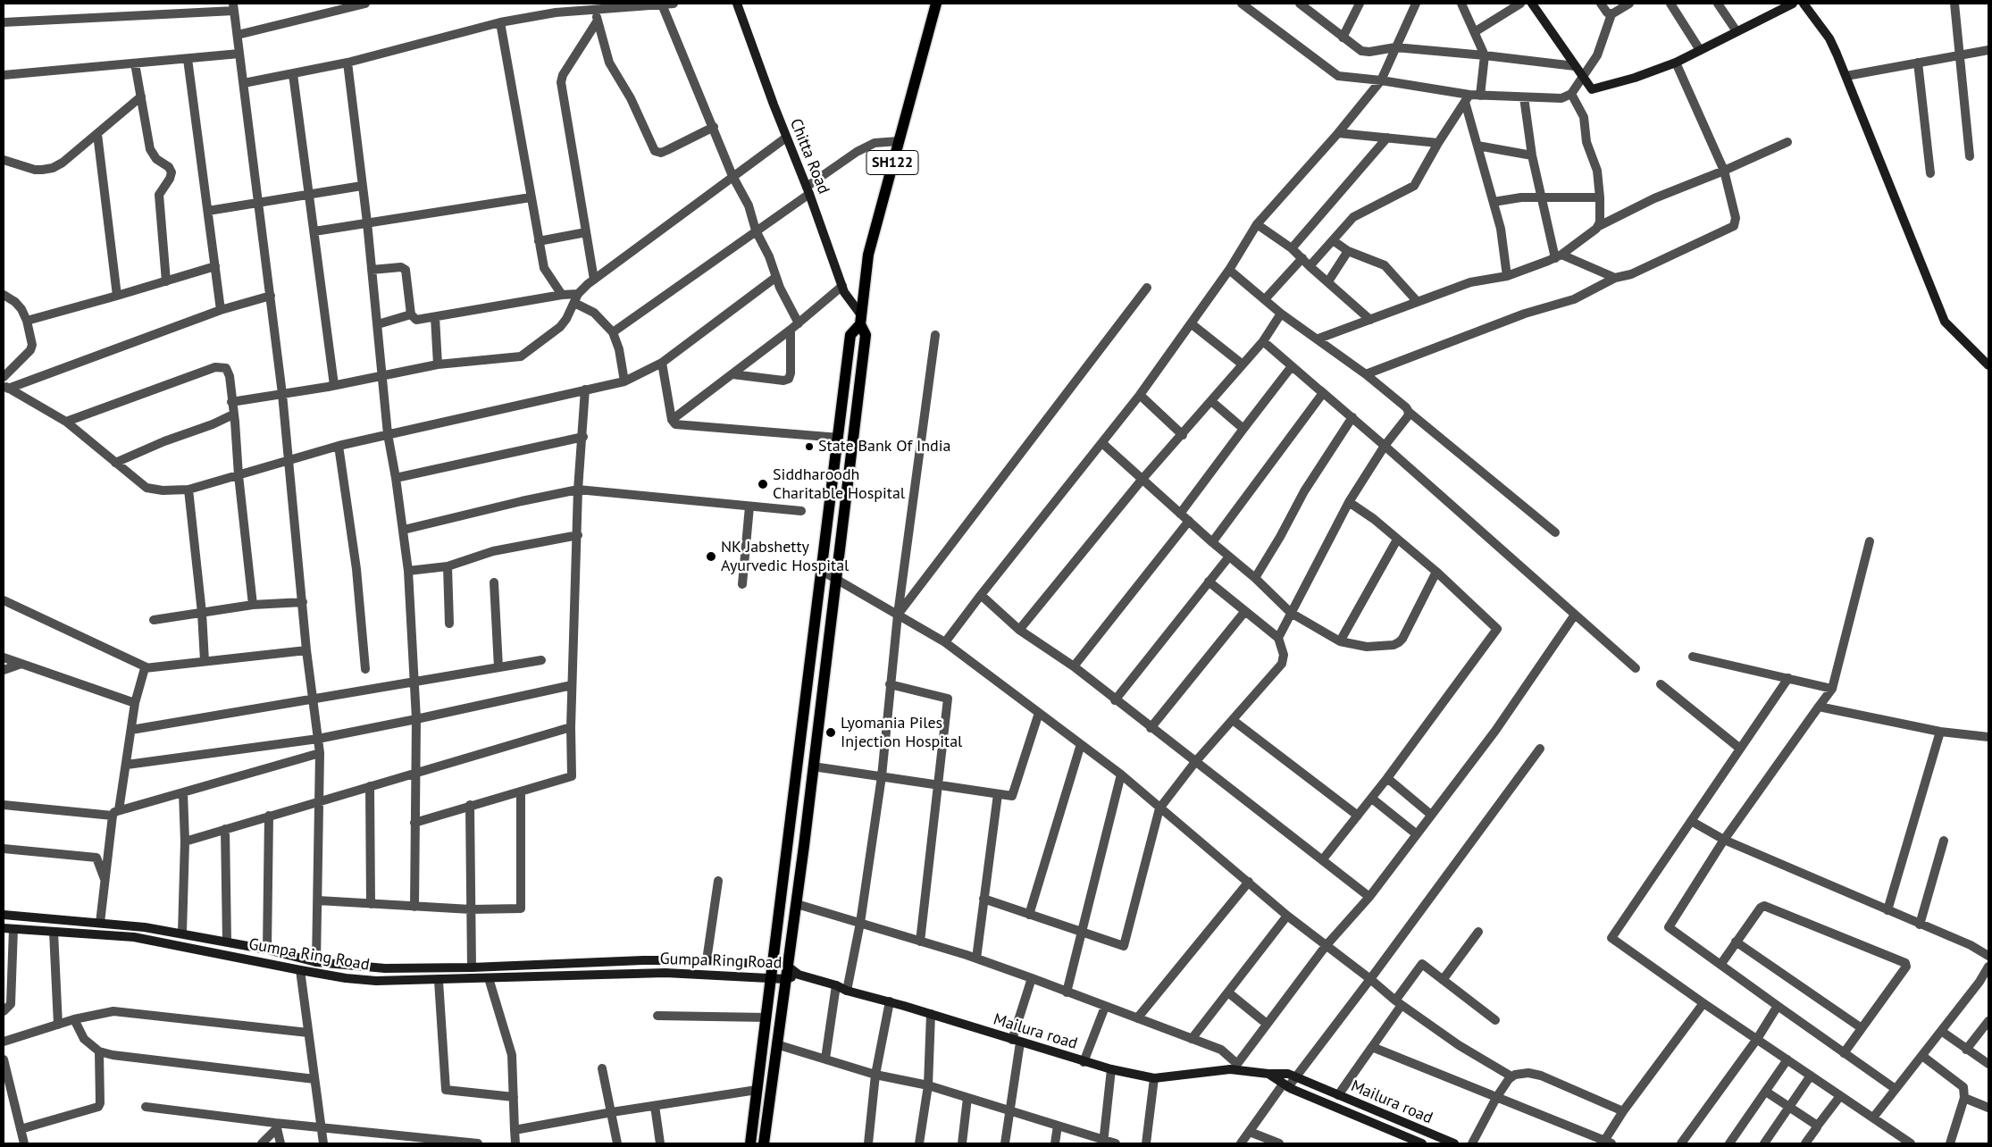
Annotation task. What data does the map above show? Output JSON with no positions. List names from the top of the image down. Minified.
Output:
{"streets":{"main road":["SH122"],"street":["Chitta Road","Gumpa Ring Road","Mailura road"]},"crossings":[["Chitta Road","SH122"],["SH122","Gumpa Ring Road"],["Gumpa Ring Road","Mailura road"]],"places":["State Bank Of India","Siddharoodh Charitable Hospital","NK Jabshetty Ayurvedic Hospital","Lyomania Piles Injection Hospital"]}
